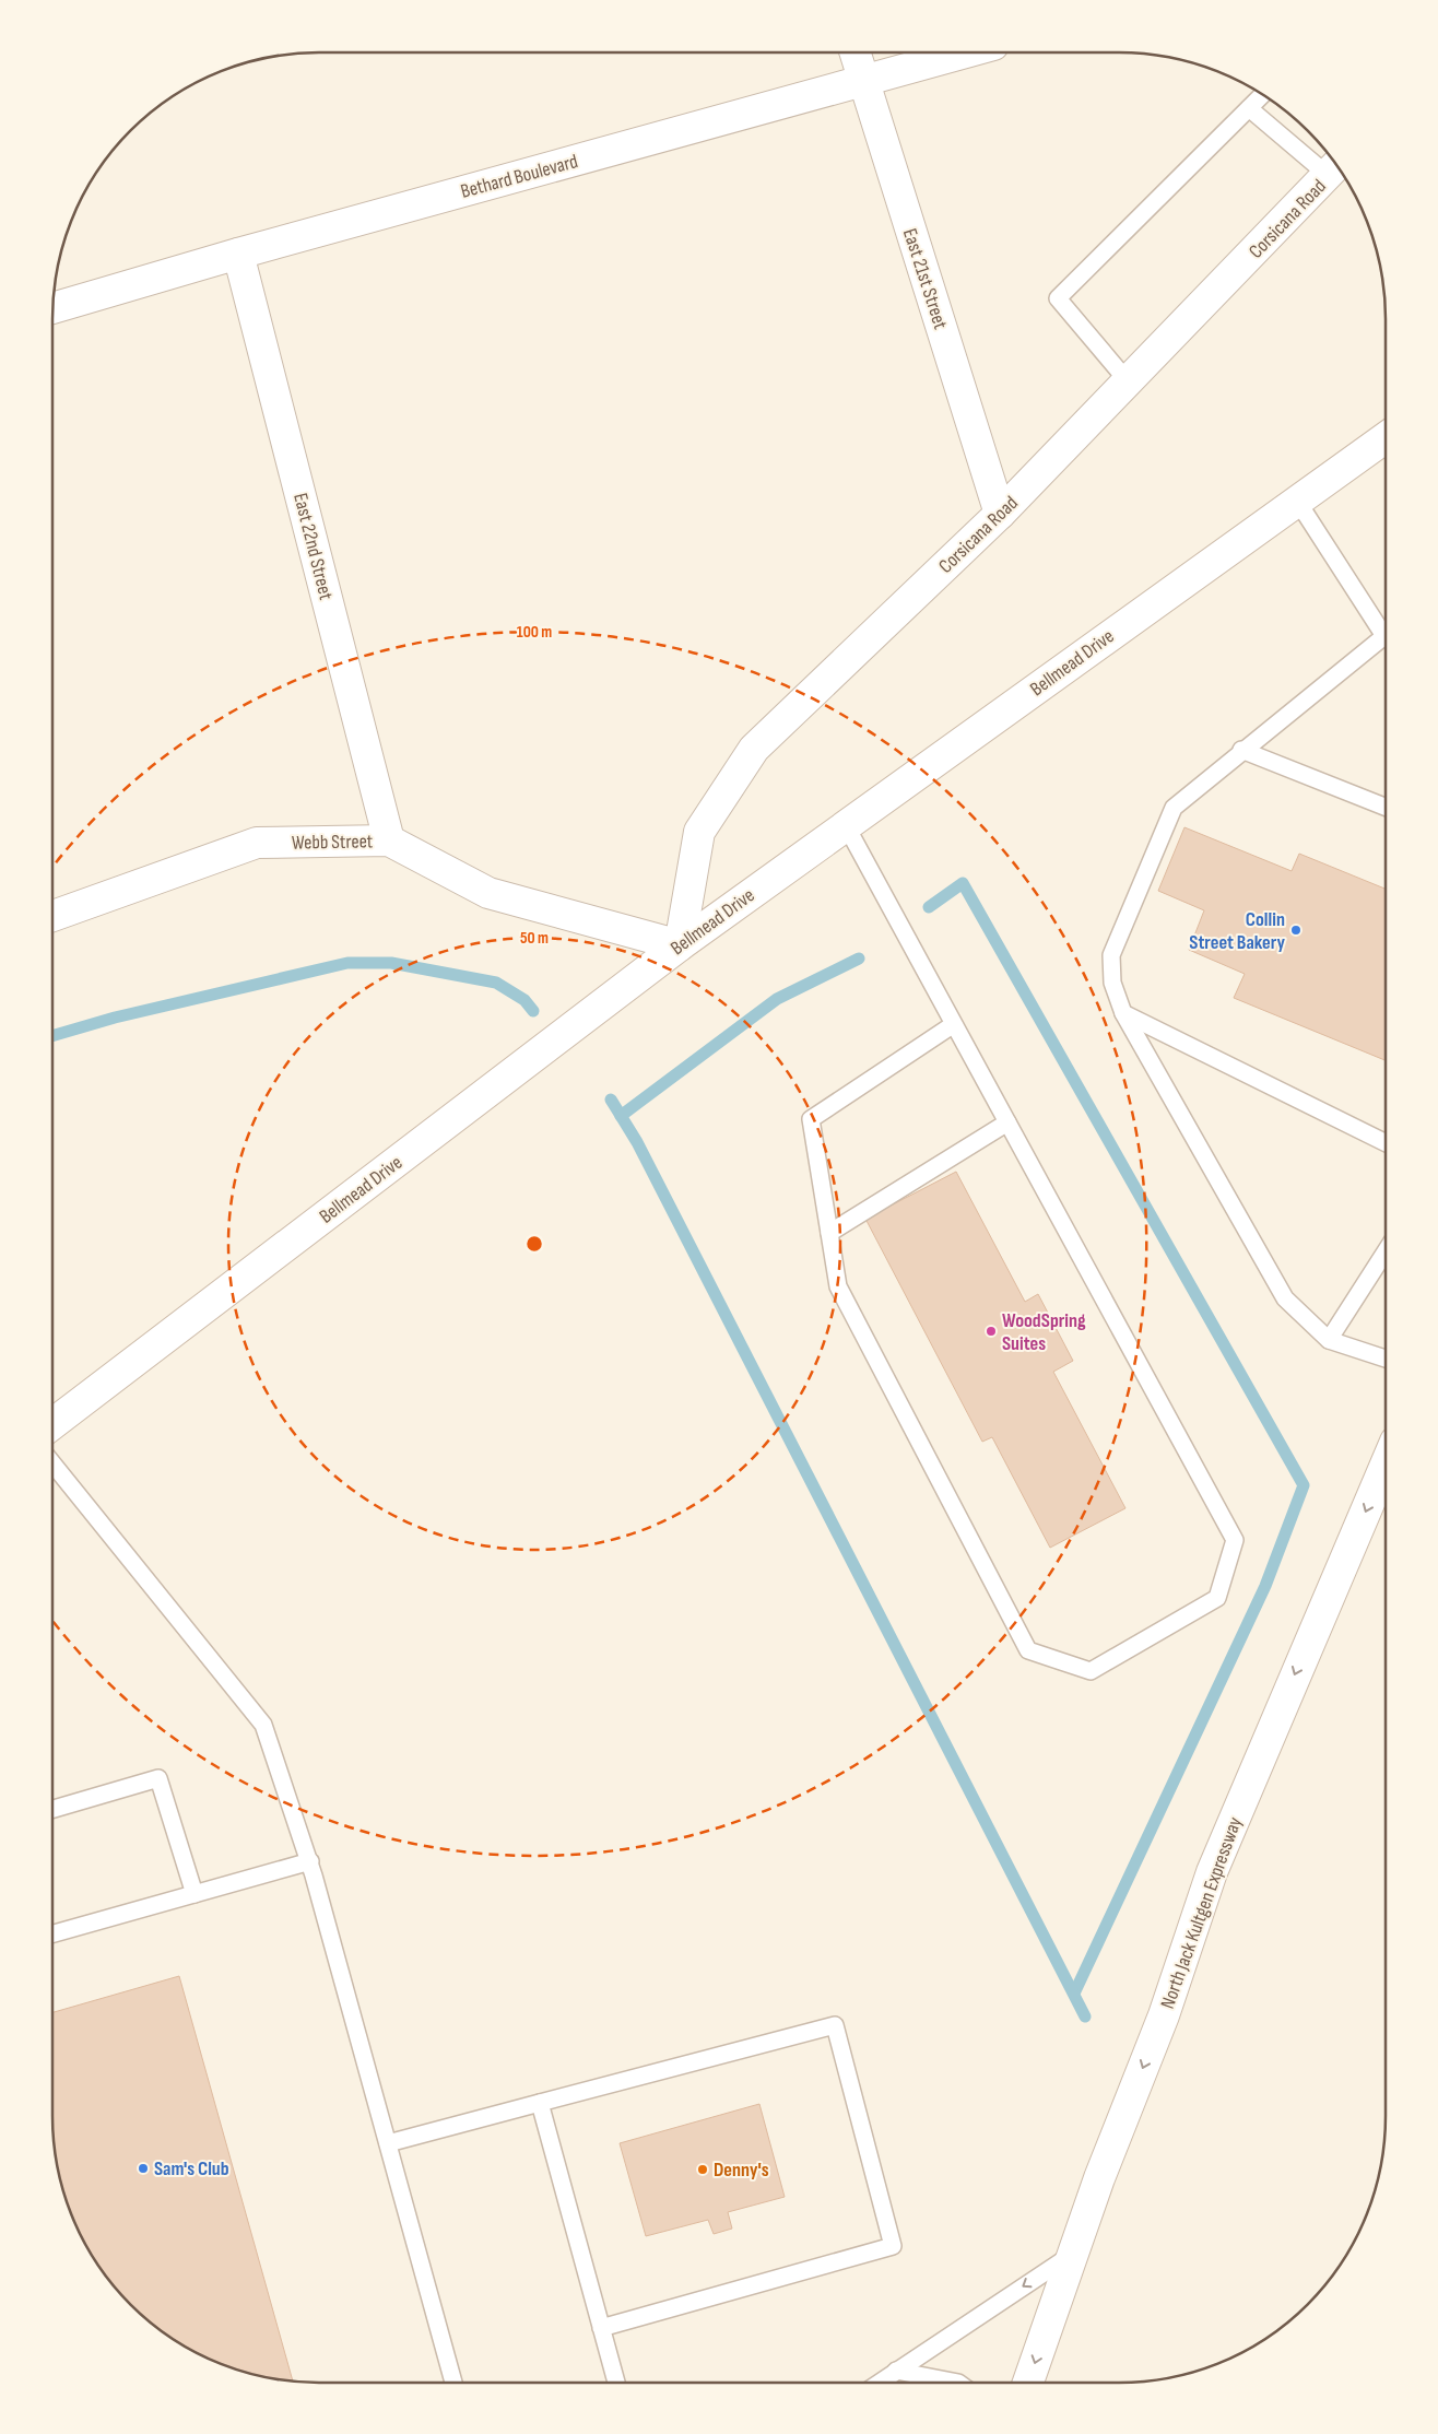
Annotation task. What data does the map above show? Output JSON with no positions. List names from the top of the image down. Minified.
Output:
{"streets":{"street":["Bethard Boulevard","Corsicana Road","East 21st Street","East 22nd Street","Bellmead Drive","Webb Street","North Jack Kultgen Expressway"]},"crossings":[["Bethard Boulevard","East 21st Street"],["Bethard Boulevard","East 22nd Street"],["Corsicana Road","East 21st Street"],["Corsicana Road","Bellmead Drive"],["Corsicana Road","Webb Street"],["East 22nd Street","Webb Street"],["Bellmead Drive","Webb Street"]],"one_way":["North Jack Kultgen Expressway"],"places":["Collin Street Bakery","WoodSpring Suites","Sam's Club","Denny's"],"rings":["100 m","50 m"]}
